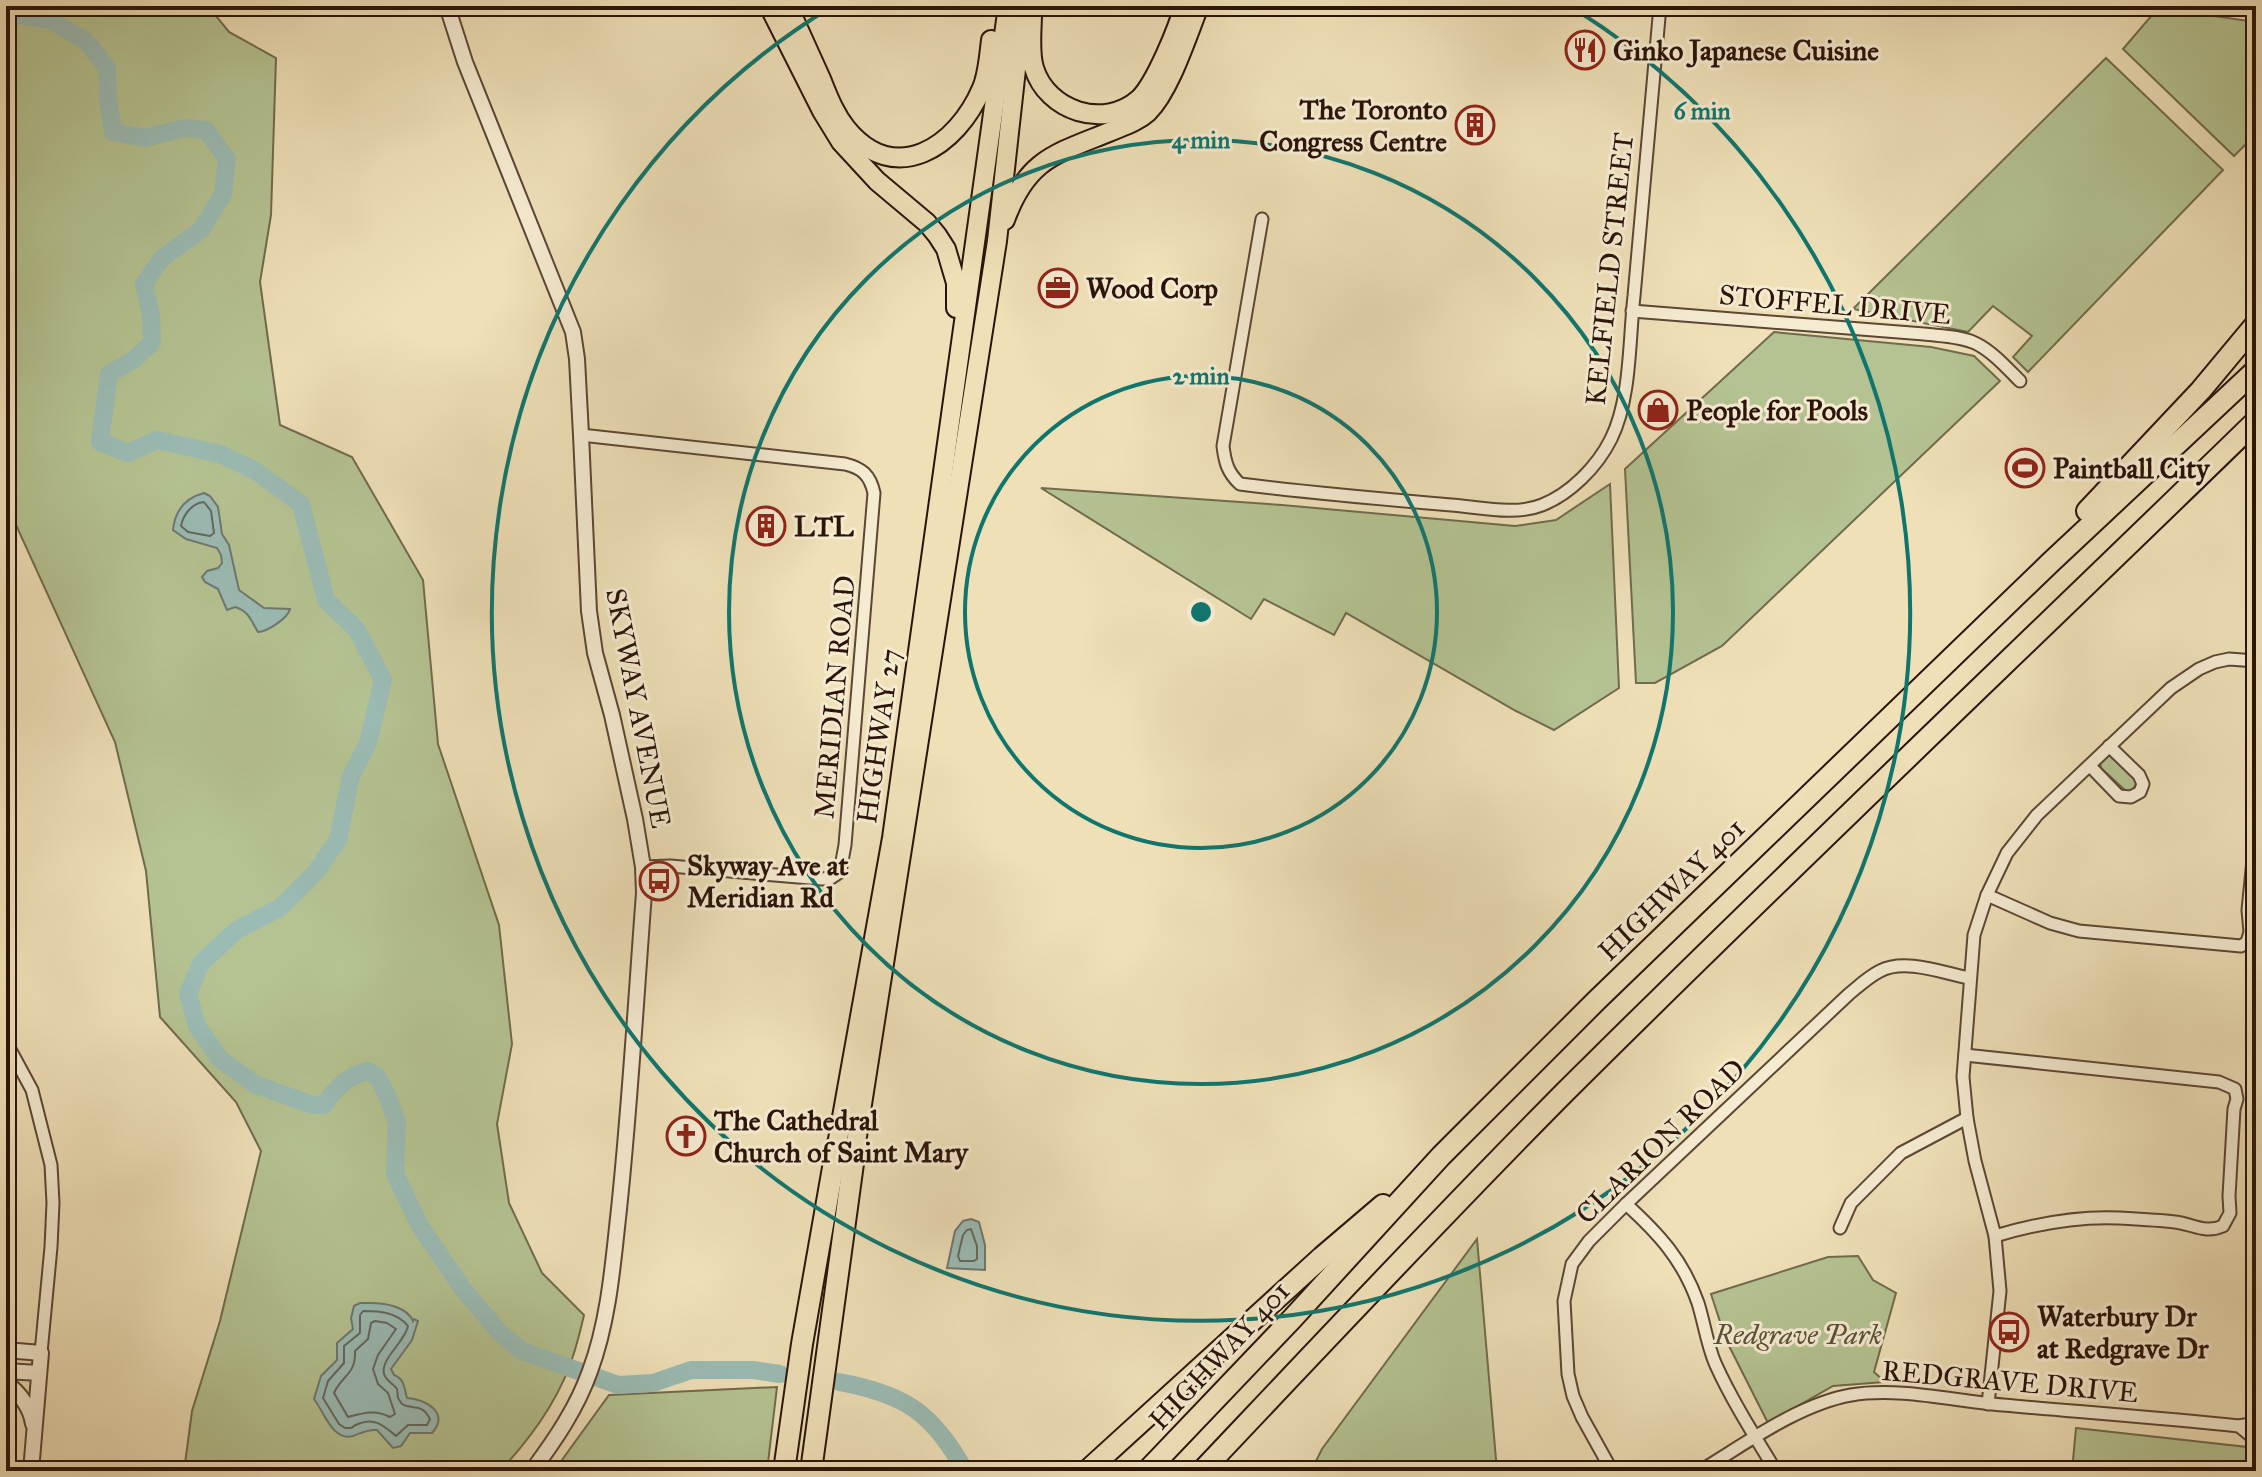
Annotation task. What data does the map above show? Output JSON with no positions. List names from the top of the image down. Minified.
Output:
{"streets":{"highway":["HIGHWAY 27","HIGHWAY 401"],"street":["KELFIELD STREET","STOFFEL DRIVE","MERIDIAN ROAD","SKYWAY AVENUE","CLARION ROAD","REDGRAVE DRIVE"]},"crossings":[["KELFIELD STREET","STOFFEL DRIVE"],["MERIDIAN ROAD","SKYWAY AVENUE"]],"parks":["Redgrave Park"],"places":{"restaurant":["Ginko Japanese Cuisine"],"building":["The Toronto Congress Centre","LTL"],"office":["Wood Corp"],"shop":["People for Pools"],"sports":["Paintball City"],"bus stop":["Skyway Ave at Meridian Rd","Waterbury Dr at Redgrave Dr"],"church":["The Cathedral Church of Saint Mary"]},"rings":["6 min","4 min","2 min"]}
